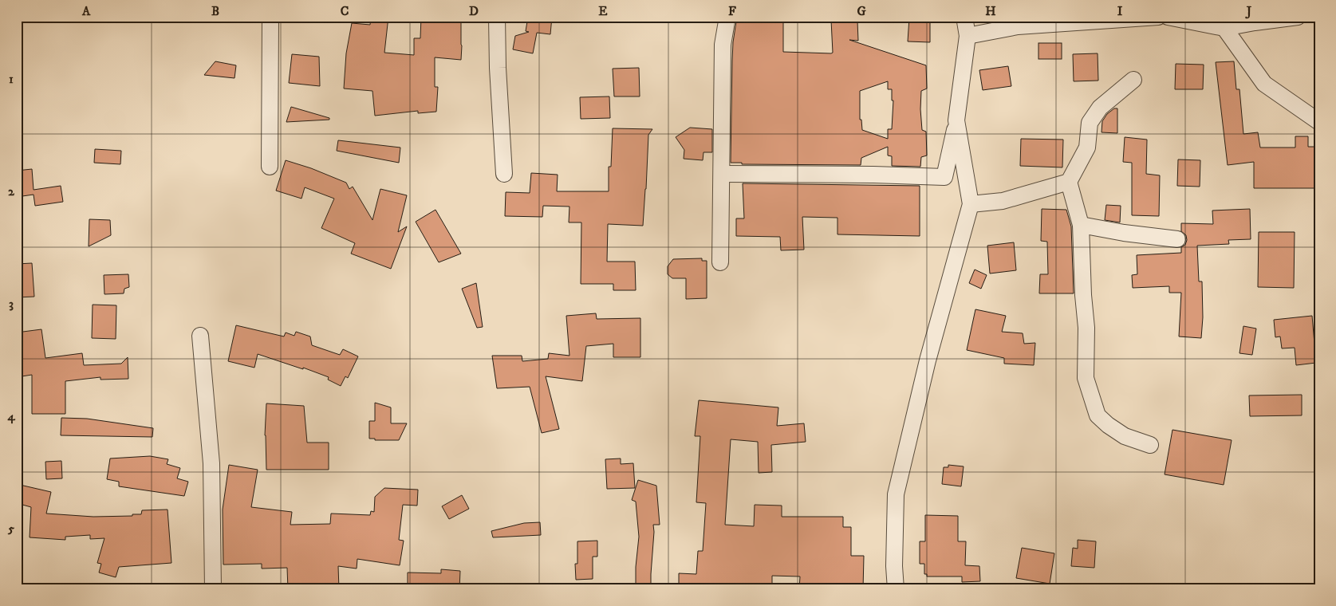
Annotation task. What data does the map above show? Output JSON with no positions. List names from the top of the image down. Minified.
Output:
{"grid":{"columns":["A","B","C","D","E","F","G","H","I","J"],"rows":["1","2","3","4","5"]}}
